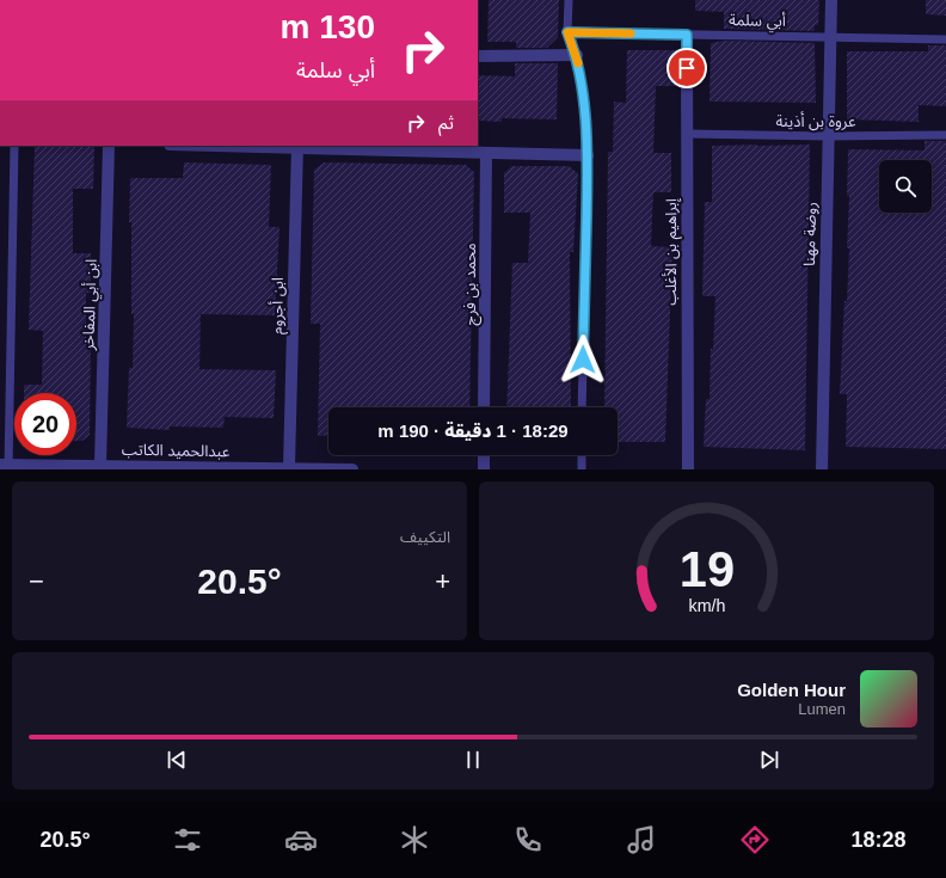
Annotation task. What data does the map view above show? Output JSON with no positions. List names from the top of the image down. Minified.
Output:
{"streets":{"street":["روضة مهنا","إبراهيم بن الأغلب","محمد بن فرج","ابن أبي المفاخر","ابن أجروم","عبدالحميد الكاتب"],"lane":["أبي سلمة","عروة بن أذينة"]},"crossings":[["أبي سلمة","روضة مهنا"],["أبي سلمة","إبراهيم بن الأغلب"],["عروة بن أذينة","روضة مهنا"],["عروة بن أذينة","إبراهيم بن الأغلب"],["ابن أبي المفاخر","عبدالحميد الكاتب"],["ابن أجروم","عبدالحميد الكاتب"]],"page":{"turn":["130 m","أبي سلمة"],"then":"ثم","limit":"20","trip":"18:29 · 1 دقيقة · 190 m","tile":"التكييف","heat":["−","20.5°","+"],"song":["Golden Hour","Lumen"],"tabs":["18:28","20.5°"],"gauge":["19","km/h"]}}
